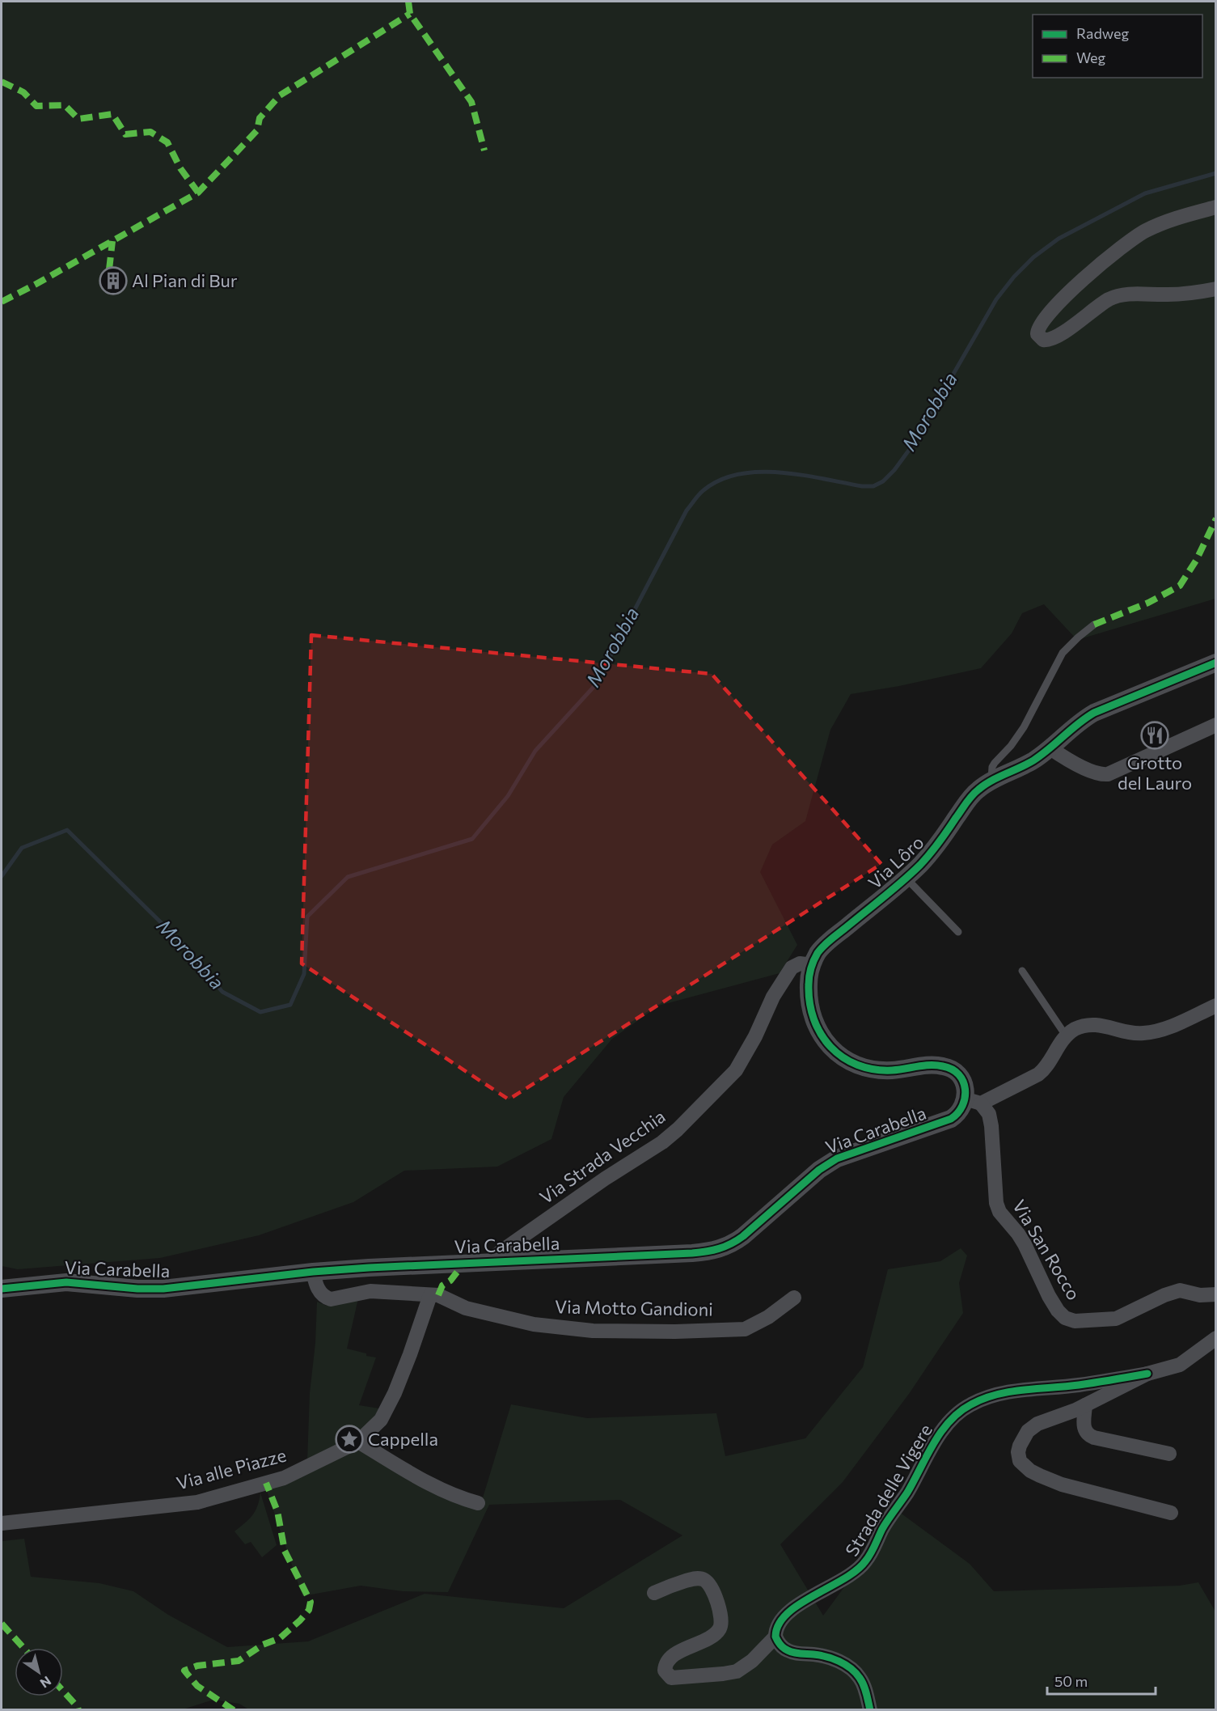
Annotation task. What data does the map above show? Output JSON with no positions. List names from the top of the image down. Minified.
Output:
{"streets":{"street":["Via Lôro","Via Carabella","Via Strada Vecchia","Via San Rocco","Via Motto Gandioni","Via alle Piazze","Strada delle Vigere"]},"crossings":[["Via Lôro","Via Carabella"],["Via Lôro","Via Strada Vecchia"],["Via Lôro","Via San Rocco"],["Via Carabella","Via Strada Vecchia"],["Via Carabella","Via San Rocco"],["Via Carabella","Via Motto Gandioni"],["Via Motto Gandioni","Via alle Piazze"]],"water":["Morobbia"],"places":{"building":["Al Pian di Bur"],"restaurant":["Grotto del Lauro"],"place":["Cappella"]},"legend":["Radweg","Weg"],"scale_bar":"50 m","north":"bottom right"}
